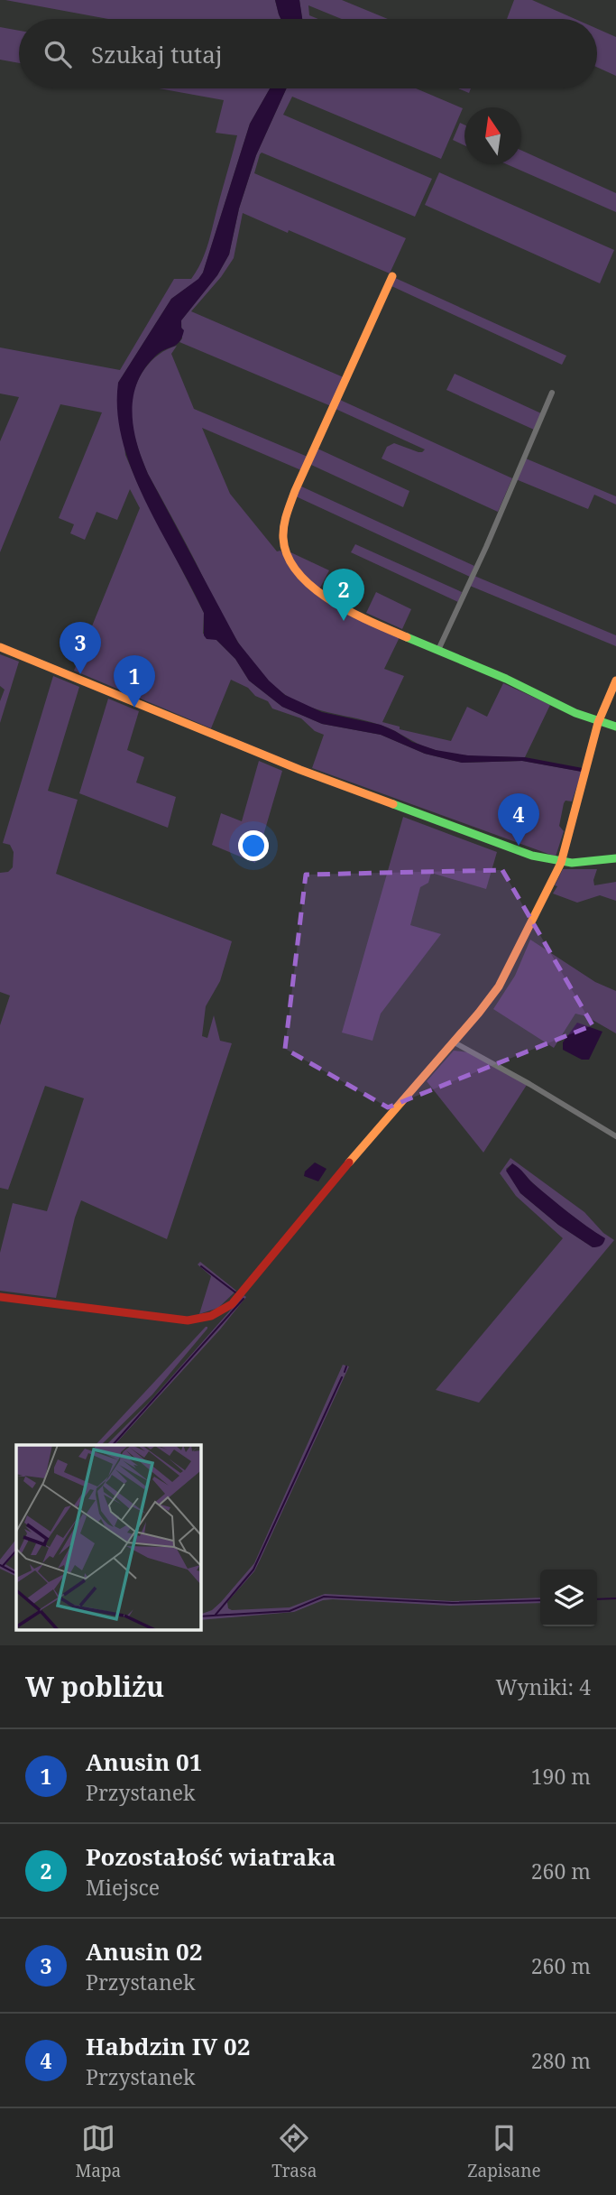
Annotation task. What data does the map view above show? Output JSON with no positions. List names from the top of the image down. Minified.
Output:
{"north":"top","page":{"search":"Szukaj tutaj","pins":["2","3","1","4"],"heading":["W pobliżu","Wyniki: 4"],"list":[{"mark":"1","name":"Anusin 01","note":"Przystanek","value":"190 m"},{"mark":"2","name":"Pozostałość wiatraka","note":"Miejsce","value":"260 m"},{"mark":"3","name":"Anusin 02","note":"Przystanek","value":"260 m"},{"mark":"4","name":"Habdzin IV 02","note":"Przystanek","value":"280 m"}],"nav":["Mapa","Trasa","Zapisane"]}}
